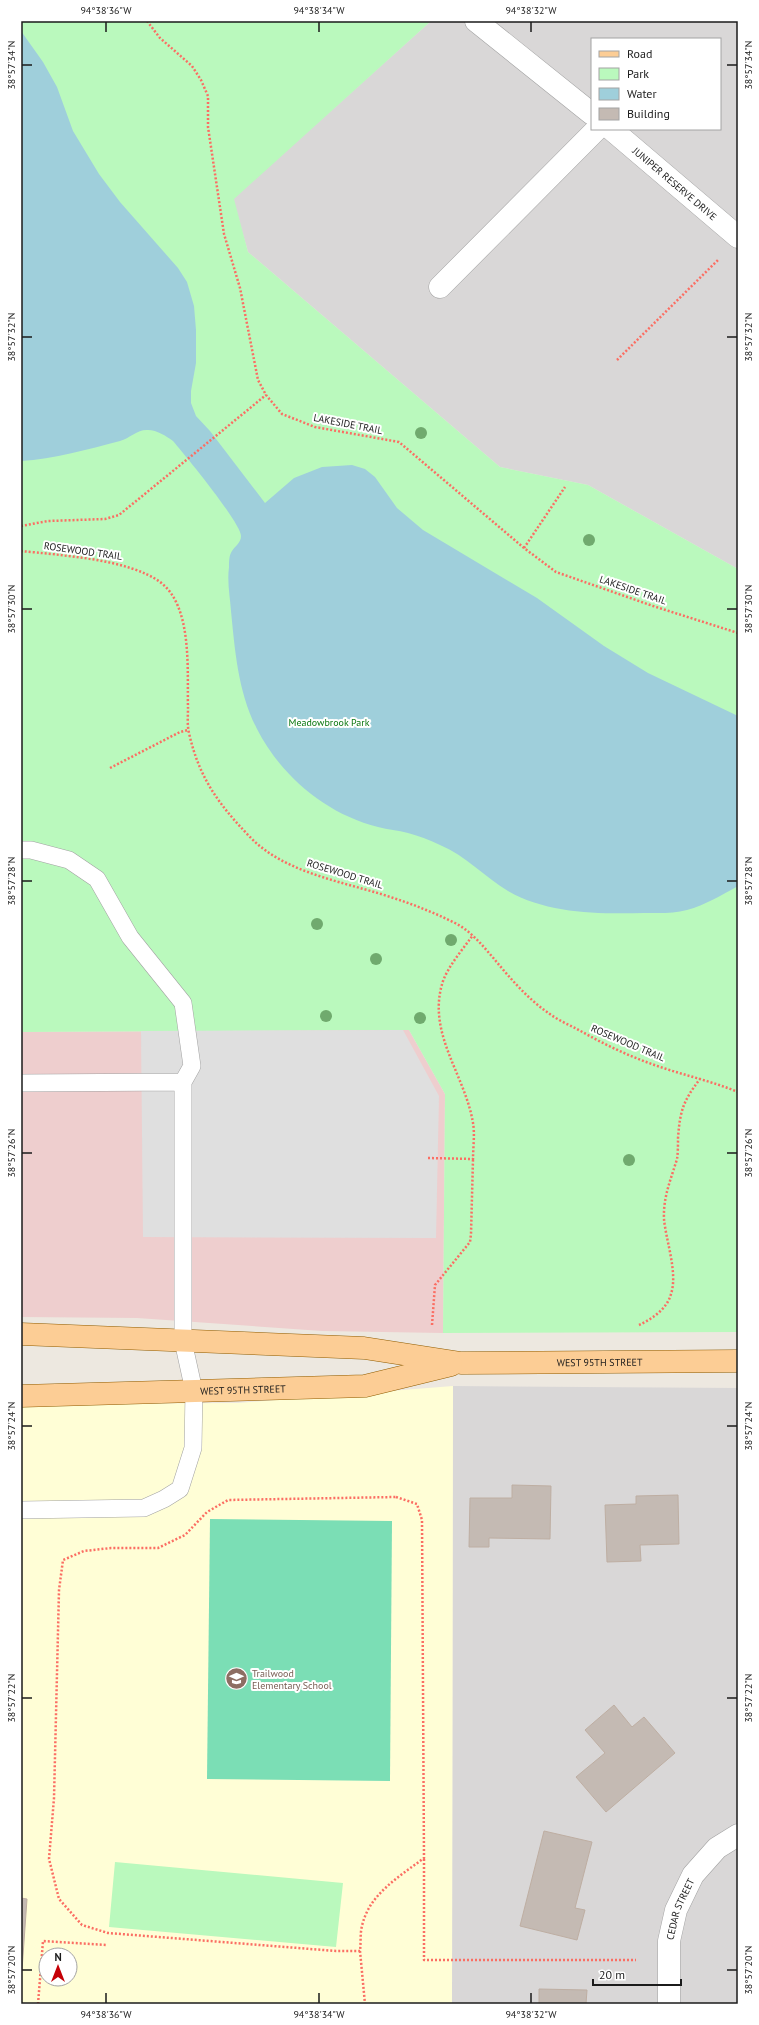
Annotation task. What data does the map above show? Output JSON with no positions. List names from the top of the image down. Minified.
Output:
{"streets":{"main road":["WEST 95TH STREET"],"street":["JUNIPER RESERVE DRIVE","CEDAR STREET"],"path":["LAKESIDE TRAIL","ROSEWOOD TRAIL"]},"parks":["Meadowbrook Park"],"places":{"school or university":["Trailwood Elementary School"]},"legend":["Road","Park","Water","Building"],"scale_bar":"20 m","north":"top","coordinates":["94°38'36\"W","94°38'34\"W","94°38'32\"W","38°57'34\"N","38°57'32\"N","38°57'30\"N","38°57'28\"N","38°57'26\"N","38°57'24\"N","38°57'22\"N","38°57'20\"N"]}
